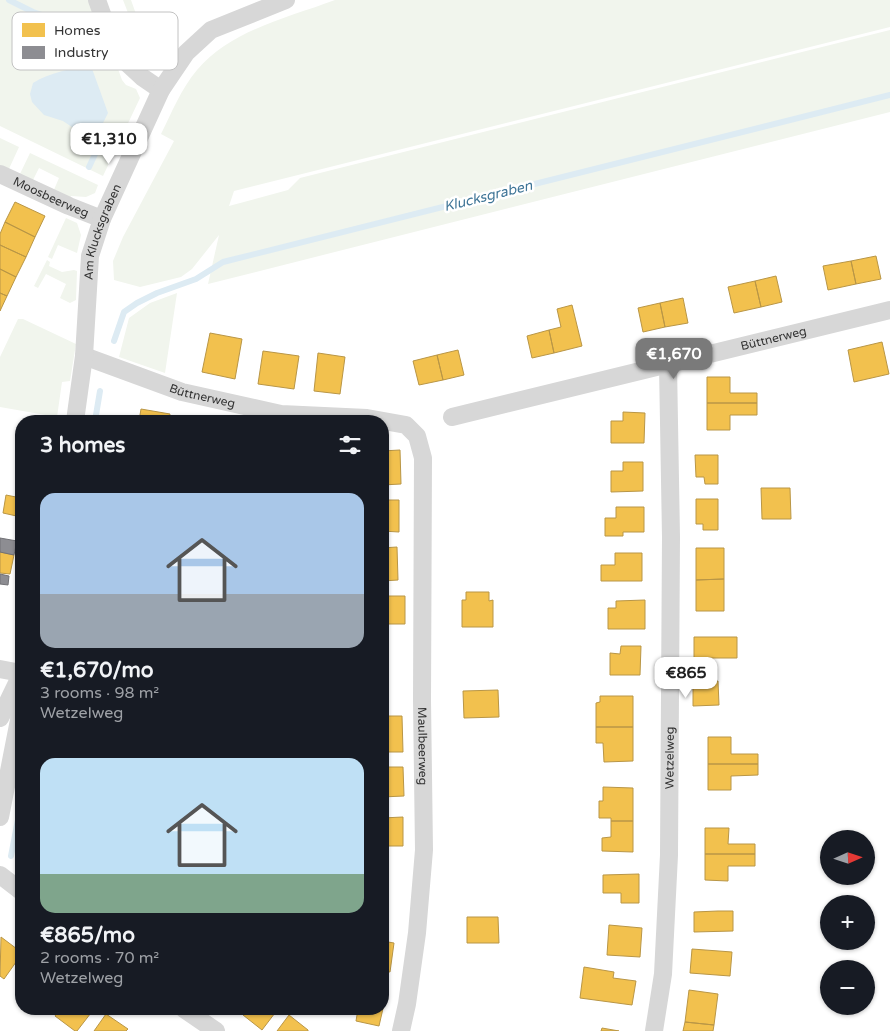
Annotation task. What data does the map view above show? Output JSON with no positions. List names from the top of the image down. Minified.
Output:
{"streets":{"street":["Moosbeerweg","Am Klucksgraben","Büttnerweg","Maulbeerweg","Wetzelweg"]},"crossings":[["Moosbeerweg","Am Klucksgraben"],["Am Klucksgraben","Büttnerweg"],["Büttnerweg","Maulbeerweg"],["Büttnerweg","Wetzelweg"]],"water":["Klucksgraben"],"legend":["Homes","Industry"],"north":"right","page":{"price":["€1,310","€1,670","€865"],"heading":"3 homes","list":[{"name":"€1,670/mo","note":"3 rooms · 98 m² · Wetzelweg"},{"name":"€865/mo","note":"2 rooms · 70 m² · Wetzelweg"}],"map_buttons":["+","−"]}}
